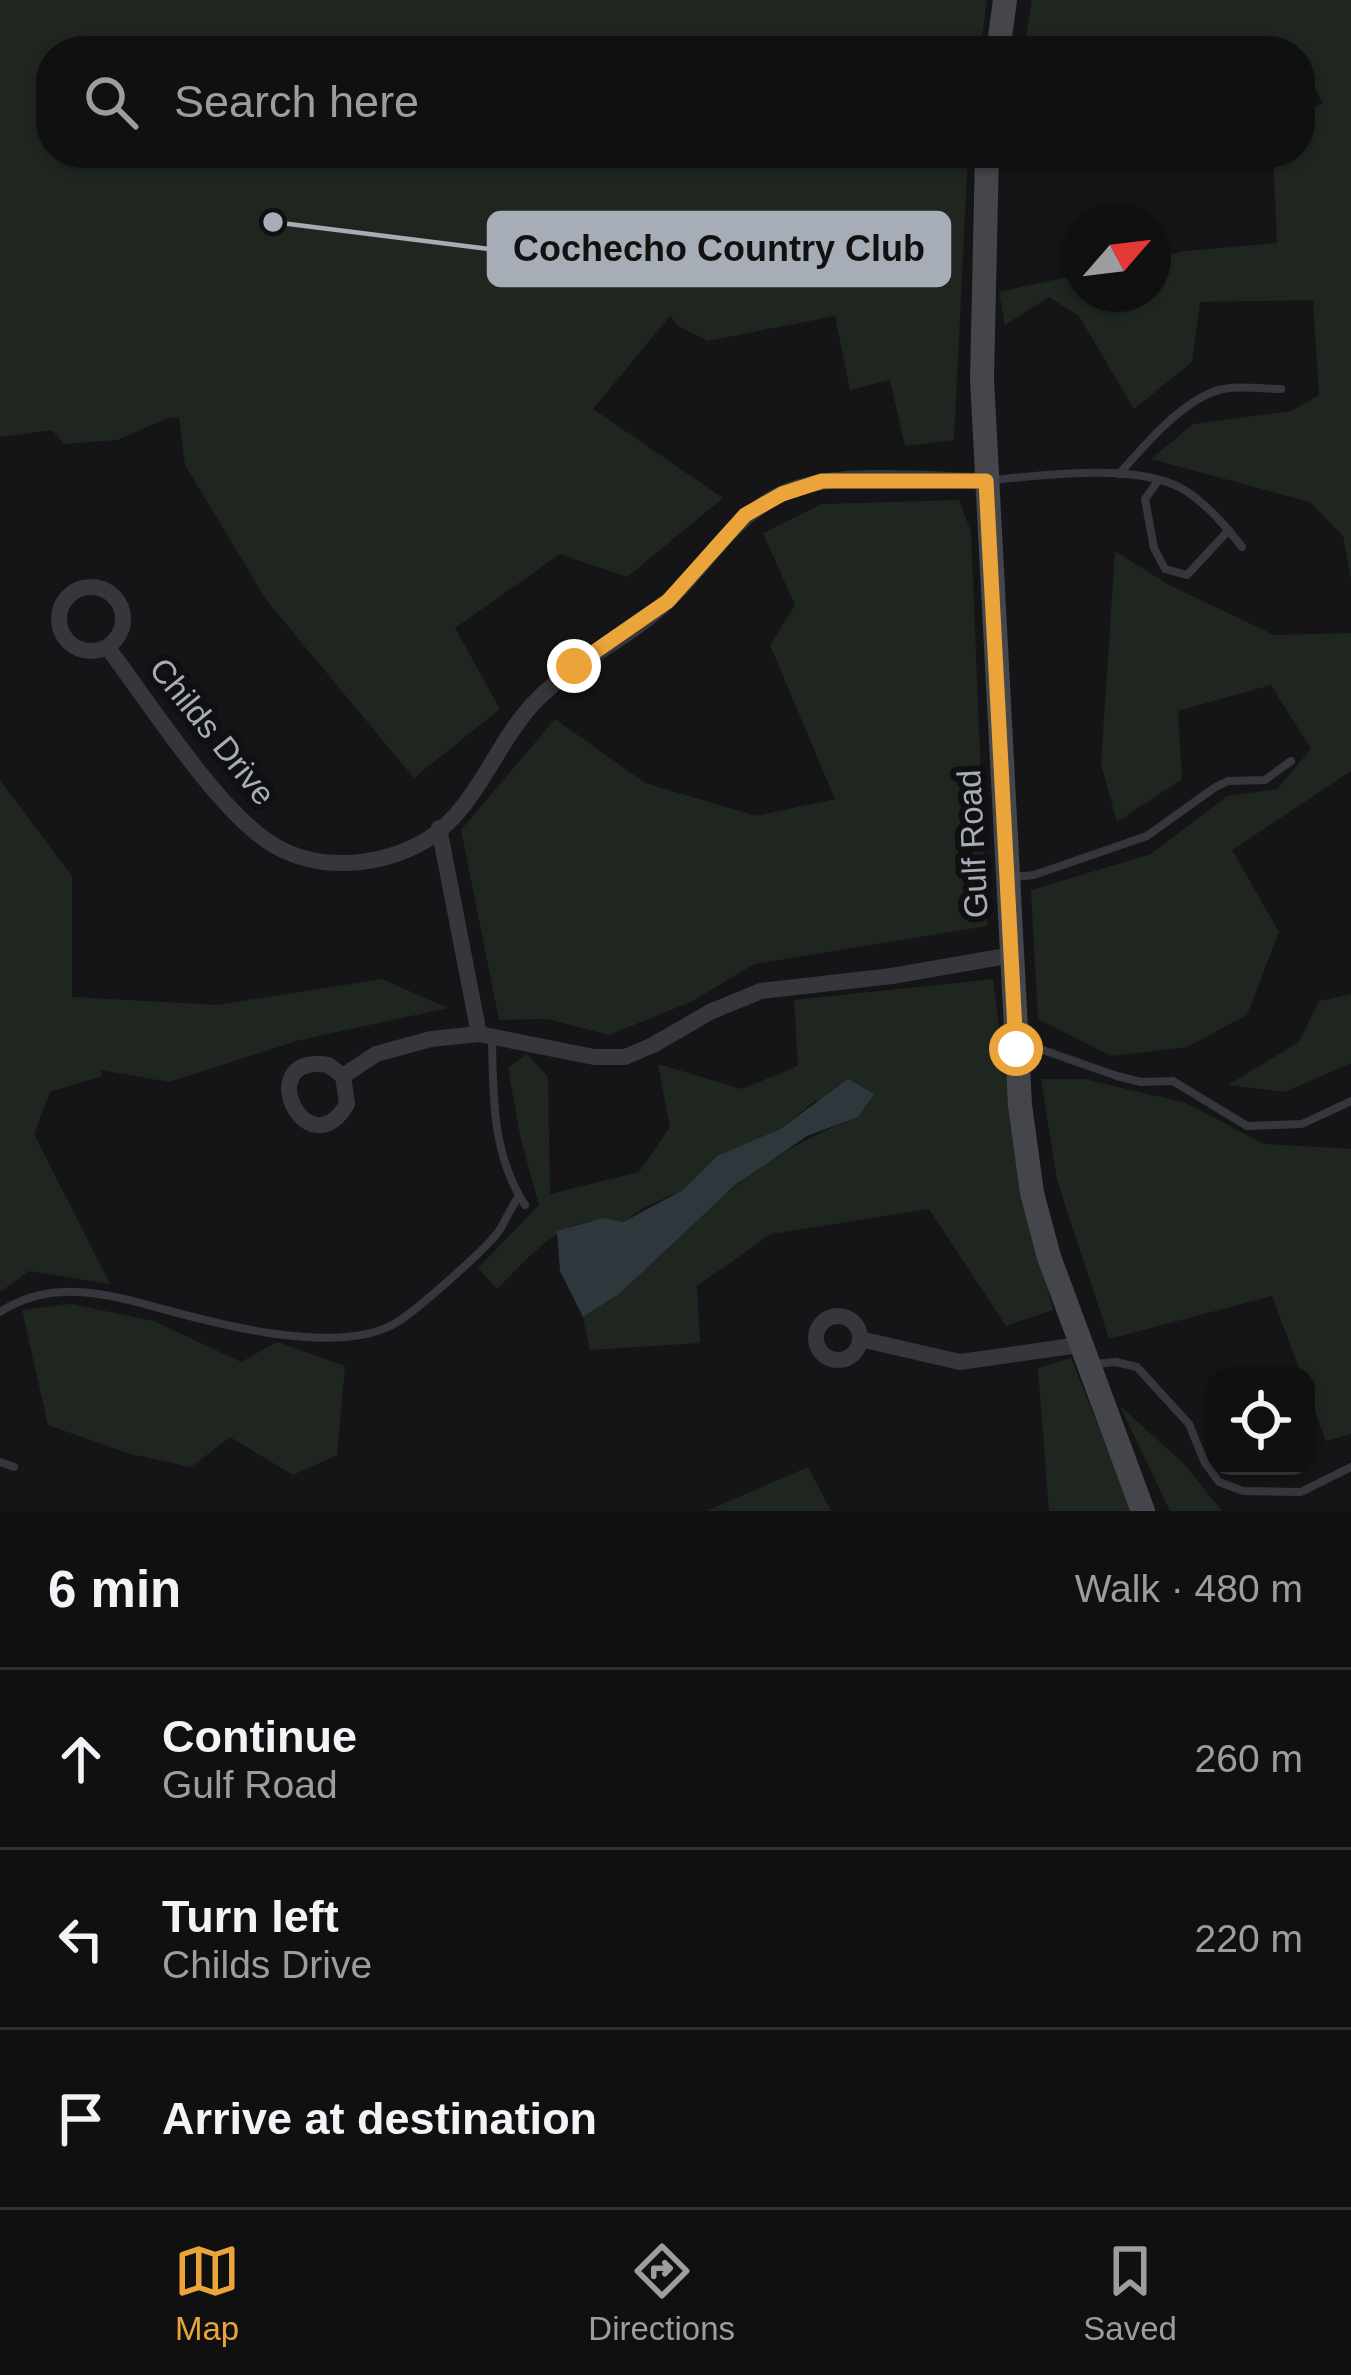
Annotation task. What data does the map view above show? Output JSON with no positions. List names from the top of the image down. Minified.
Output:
{"streets":{"street":["Childs Drive","Gulf Road"]},"crossings":[["Childs Drive","Gulf Road"]],"places":["Cochecho Country Club"],"north":"top right","page":{"search":"Search here","heading":["6 min","Walk · 480 m"],"list":[["Continue","Gulf Road","260 m"],["Turn left","Childs Drive","220 m"],"Arrive at destination"],"nav":["Map","Directions","Saved"]}}
